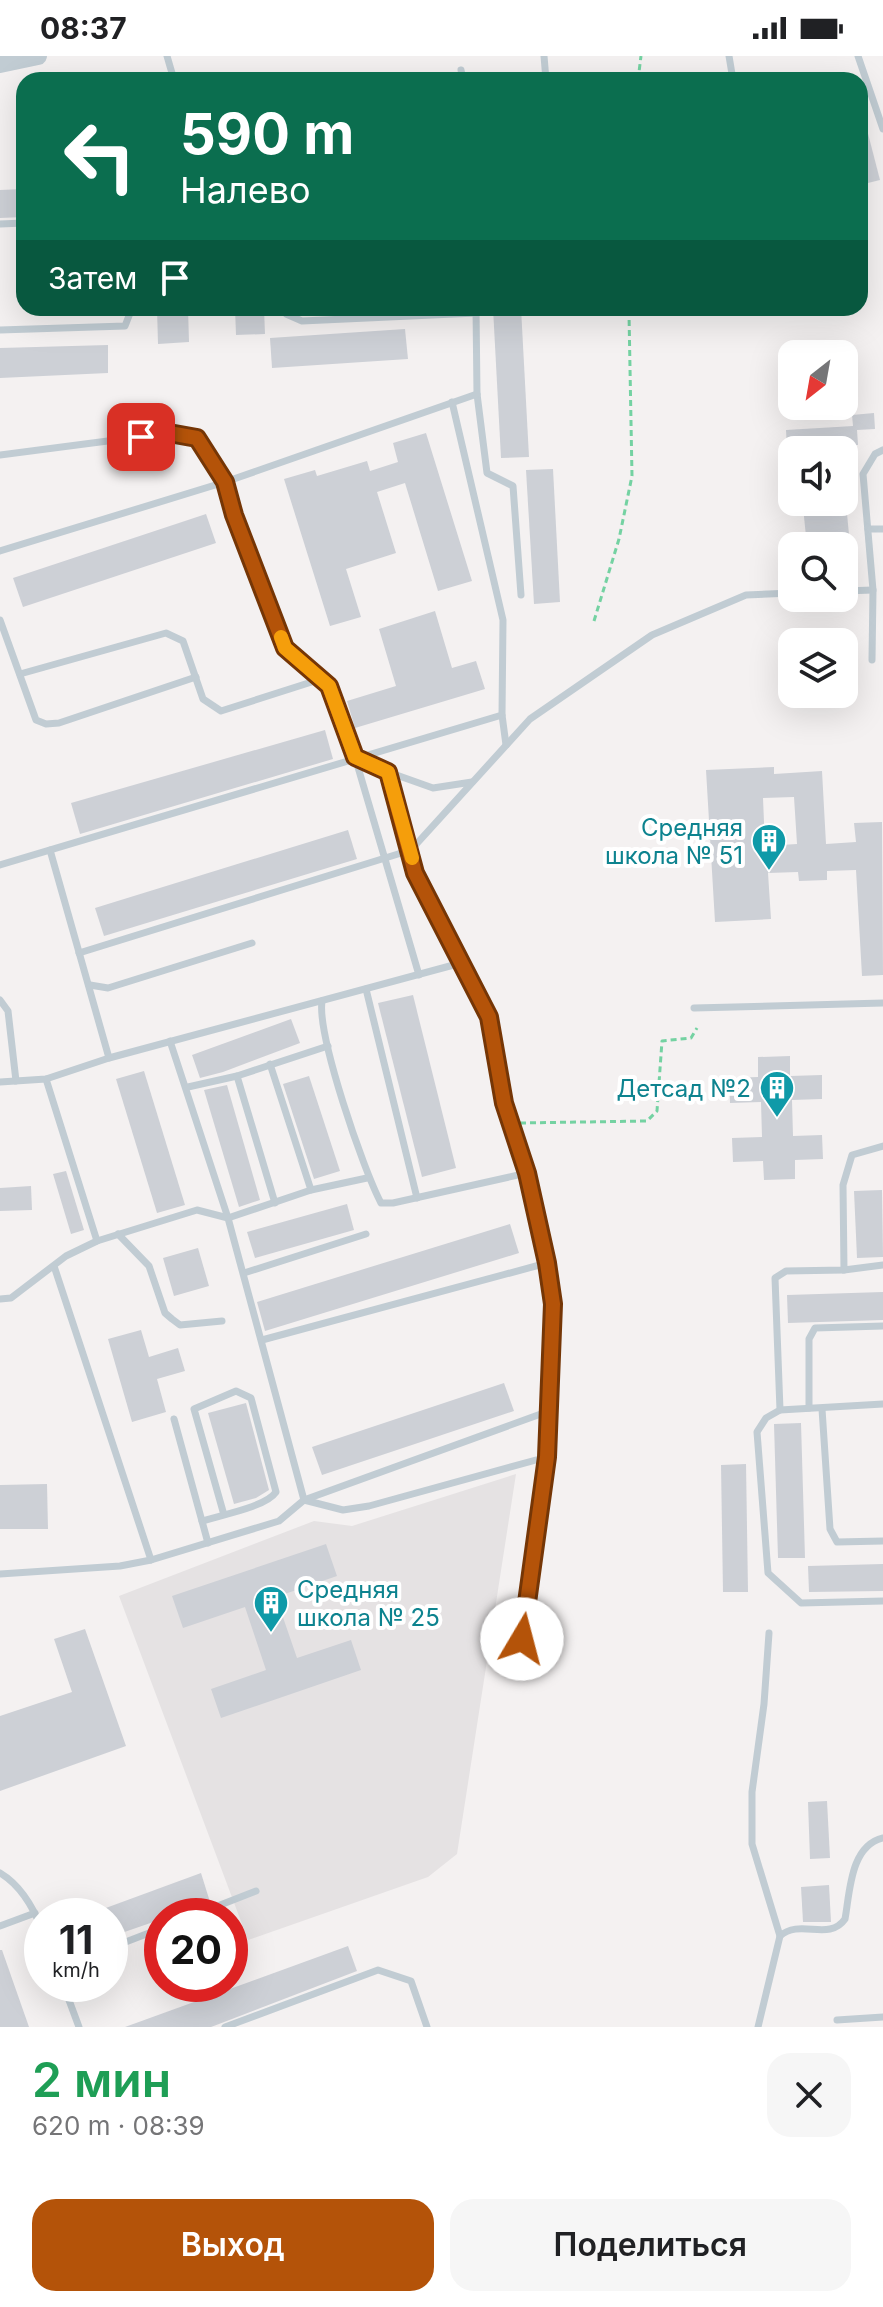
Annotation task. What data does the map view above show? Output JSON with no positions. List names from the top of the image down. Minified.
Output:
{"places":{"building":["Средняя школа № 51","Детсад №2","Средняя школа № 25"]},"north":"bottom left","page":{"status":"08:37","turn":["590 m","Налево"],"then":"Затем","speed":"11 km/h","limit":"20","heading":["2 мин","620 m · 08:39"],"buttons":["Выход","Поделиться"]}}
